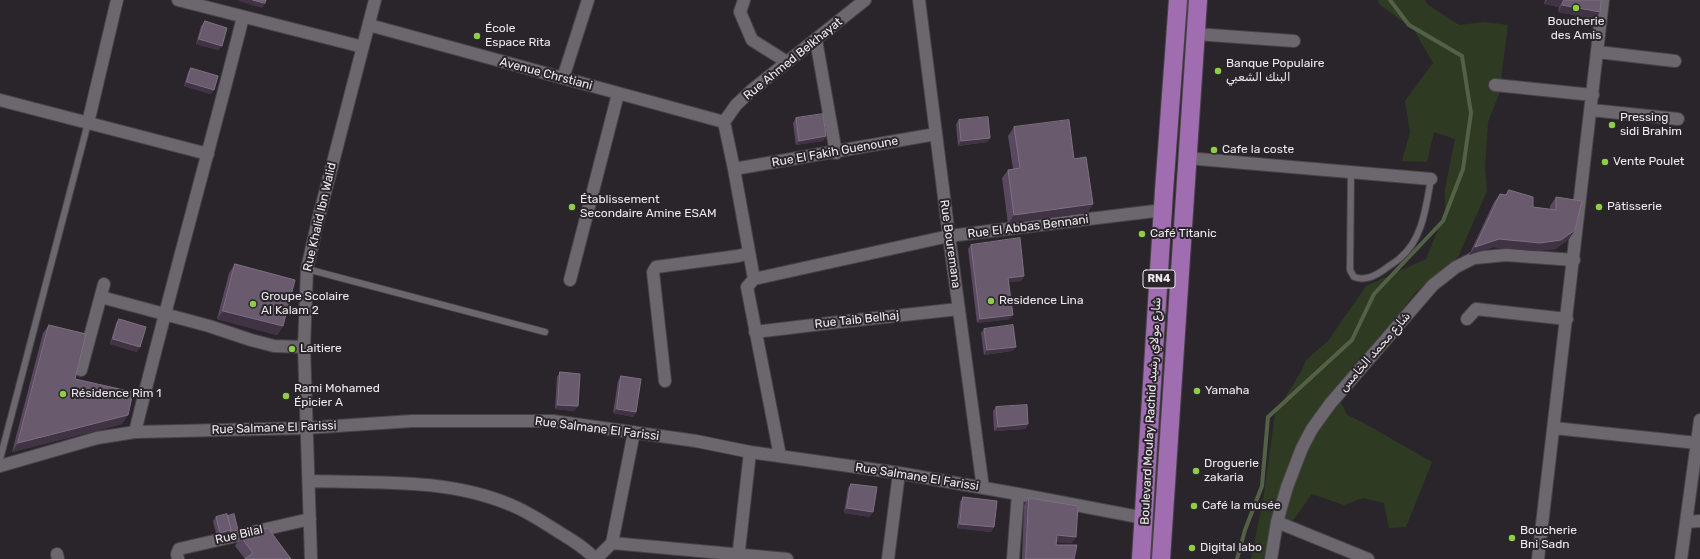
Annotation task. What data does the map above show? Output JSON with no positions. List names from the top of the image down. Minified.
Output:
{"streets":{"main road":["RN4","Boulevard Moulay Rachid شارع مولاي رشيد"],"street":["Rue Ahmed Belkhayat","Avenue Chrstiani","Rue El Fakih Guenoune","Rue Khalid Ibn Walid","Rue El Abbas Bennani","Rue Bouremana","Rue Taib Belhaj","شارع محمد الخامس","Rue Salmane El Farissi","Rue Bilal"]},"crossings":[["Rue Ahmed Belkhayat","Avenue Chrstiani"],["Avenue Chrstiani","Rue Khalid Ibn Walid"],["Rue El Fakih Guenoune","Rue Bouremana"],["Rue Khalid Ibn Walid","Rue Salmane El Farissi"],["Rue Khalid Ibn Walid","Rue Bilal"],["Rue El Abbas Bennani","Rue Bouremana"],["Rue El Abbas Bennani","Boulevard Moulay Rachid شارع مولاي رشيد"],["Rue Bouremana","Rue Taib Belhaj"],["Rue Bouremana","Rue Salmane El Farissi"],["Boulevard Moulay Rachid شارع مولاي رشيد","Rue Salmane El Farissi"]],"places":["Boucherie des Amis","École Espace Rita","Banque Populaire البنك الشعبي","Pressing sidi Brahim","Cafe la coste","Vente Poulet","Établissement Secondaire Amine ESAM","Pâtisserie","Café Titanic","Residence Lina","Groupe Scolaire Al Kalam 2","Laitiere","Yamaha","Résidence Rim 1","Rami Mohamed Épicier A","Droguerie zakaria","Café la musée","Boucherie Bni Sadn","Digital labo"]}
